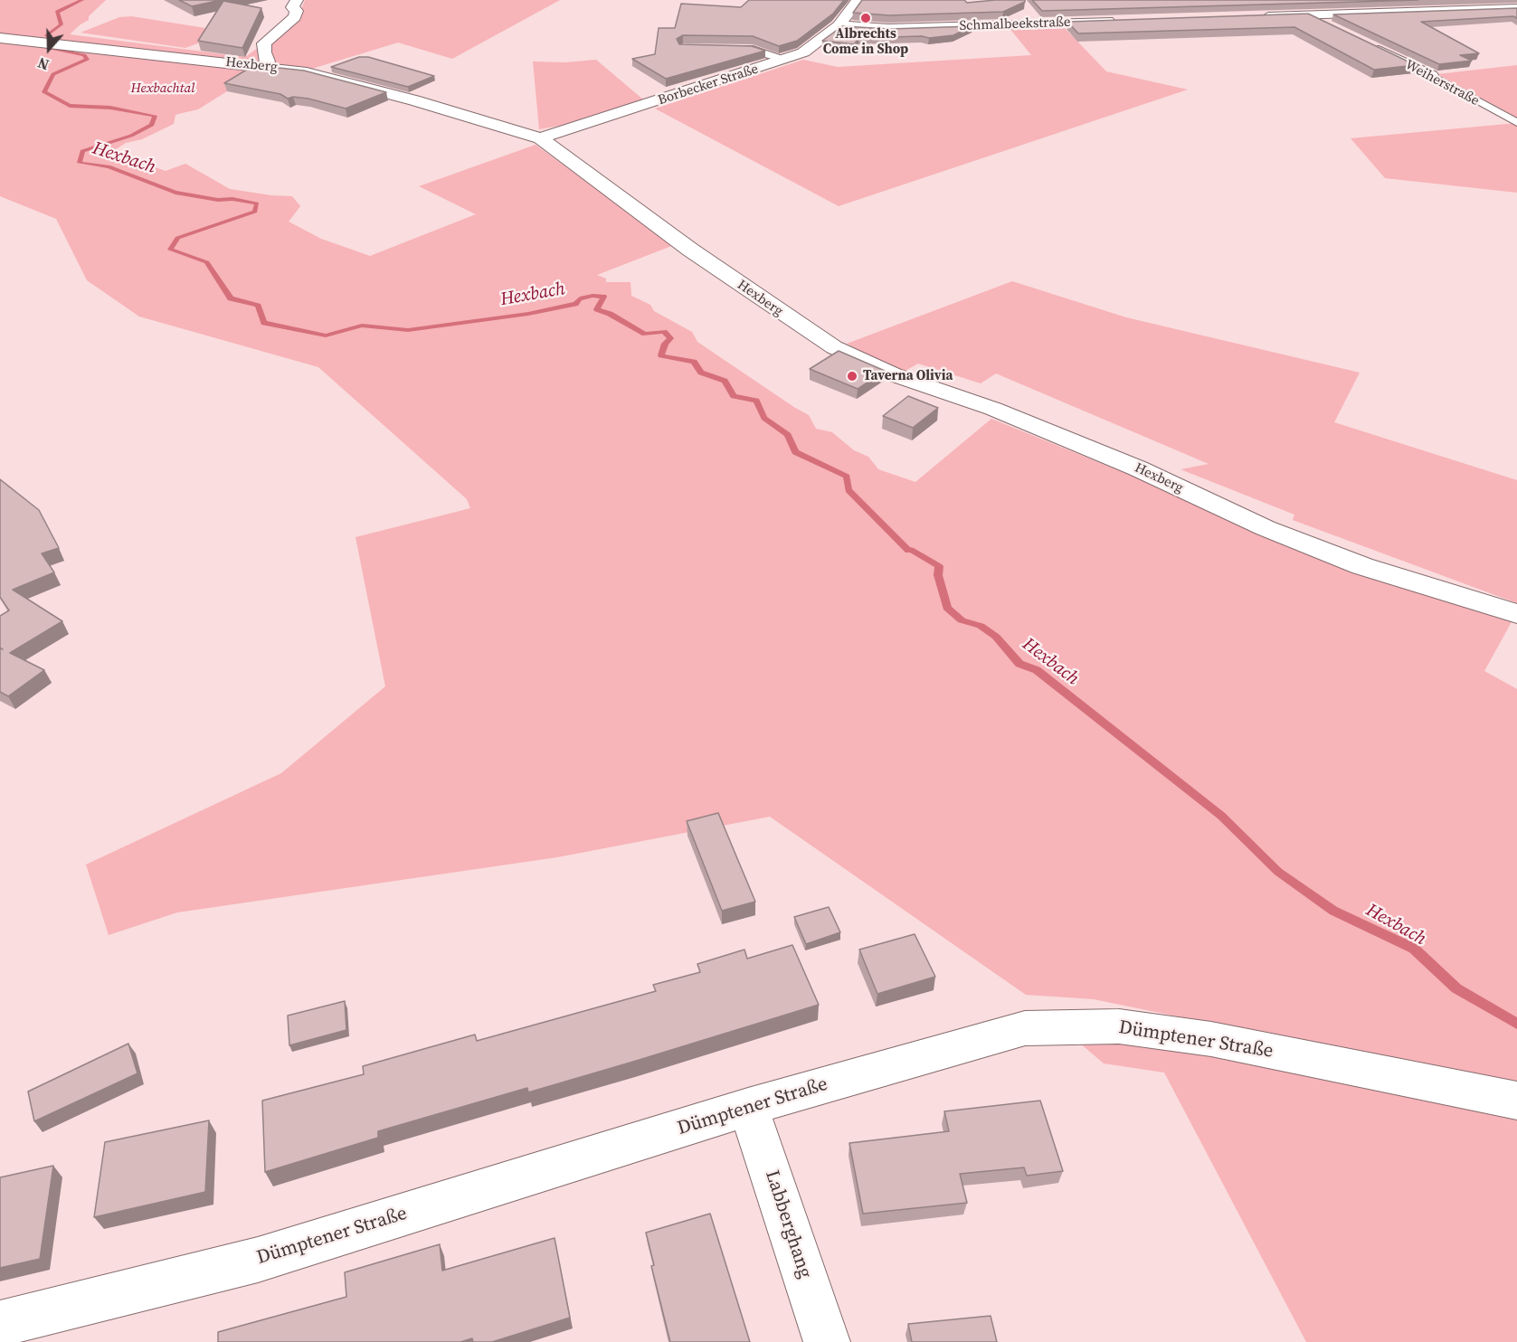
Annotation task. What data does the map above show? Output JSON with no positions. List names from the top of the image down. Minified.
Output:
{"streets":{"street":["Schmalbeekstraße","Hexberg","Weiherstraße","Borbecker Straße","Dümptener Straße","Labberghang"]},"crossings":[["Schmalbeekstraße","Borbecker Straße"],["Hexberg","Borbecker Straße"],["Dümptener Straße","Labberghang"]],"water":["Hexbach"],"parks":["Hexbachtal"],"places":["Albrechts Come in Shop","Taverna Olivia"],"north":"bottom"}
